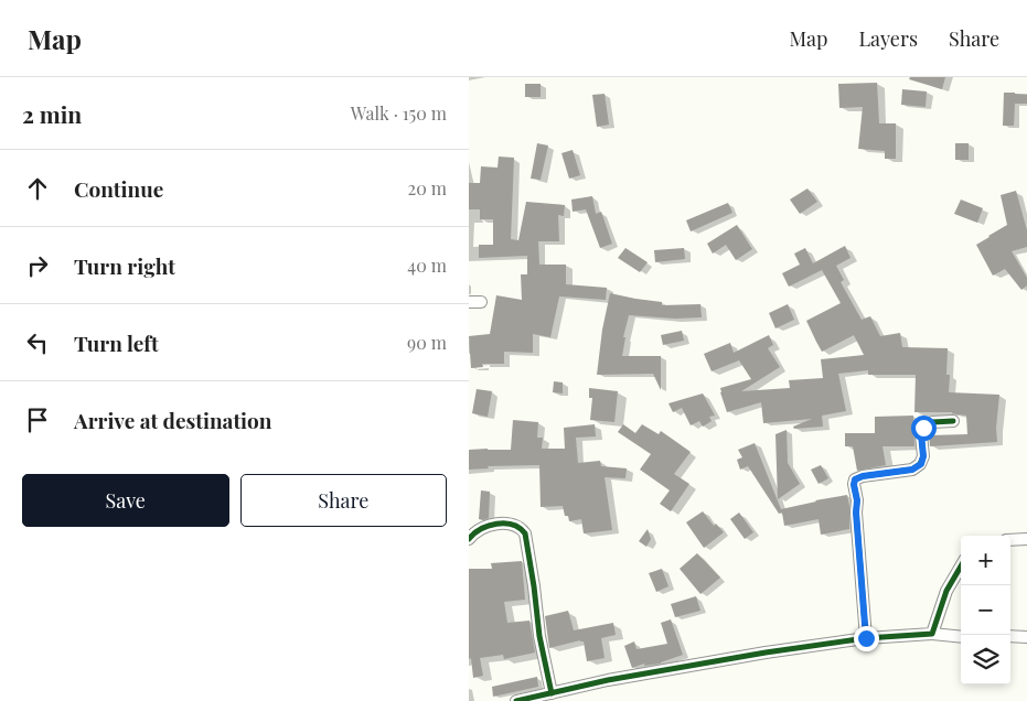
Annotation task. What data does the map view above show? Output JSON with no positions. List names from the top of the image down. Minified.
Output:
{"page":{"header":"Map","nav":["Map","Layers","Share"],"heading":["2 min","Walk · 150 m"],"list":[["Continue","20 m"],["Turn right","40 m"],["Turn left","90 m"],"Arrive at destination"],"buttons":["Save","Share"],"map_buttons":["+","−"]}}
